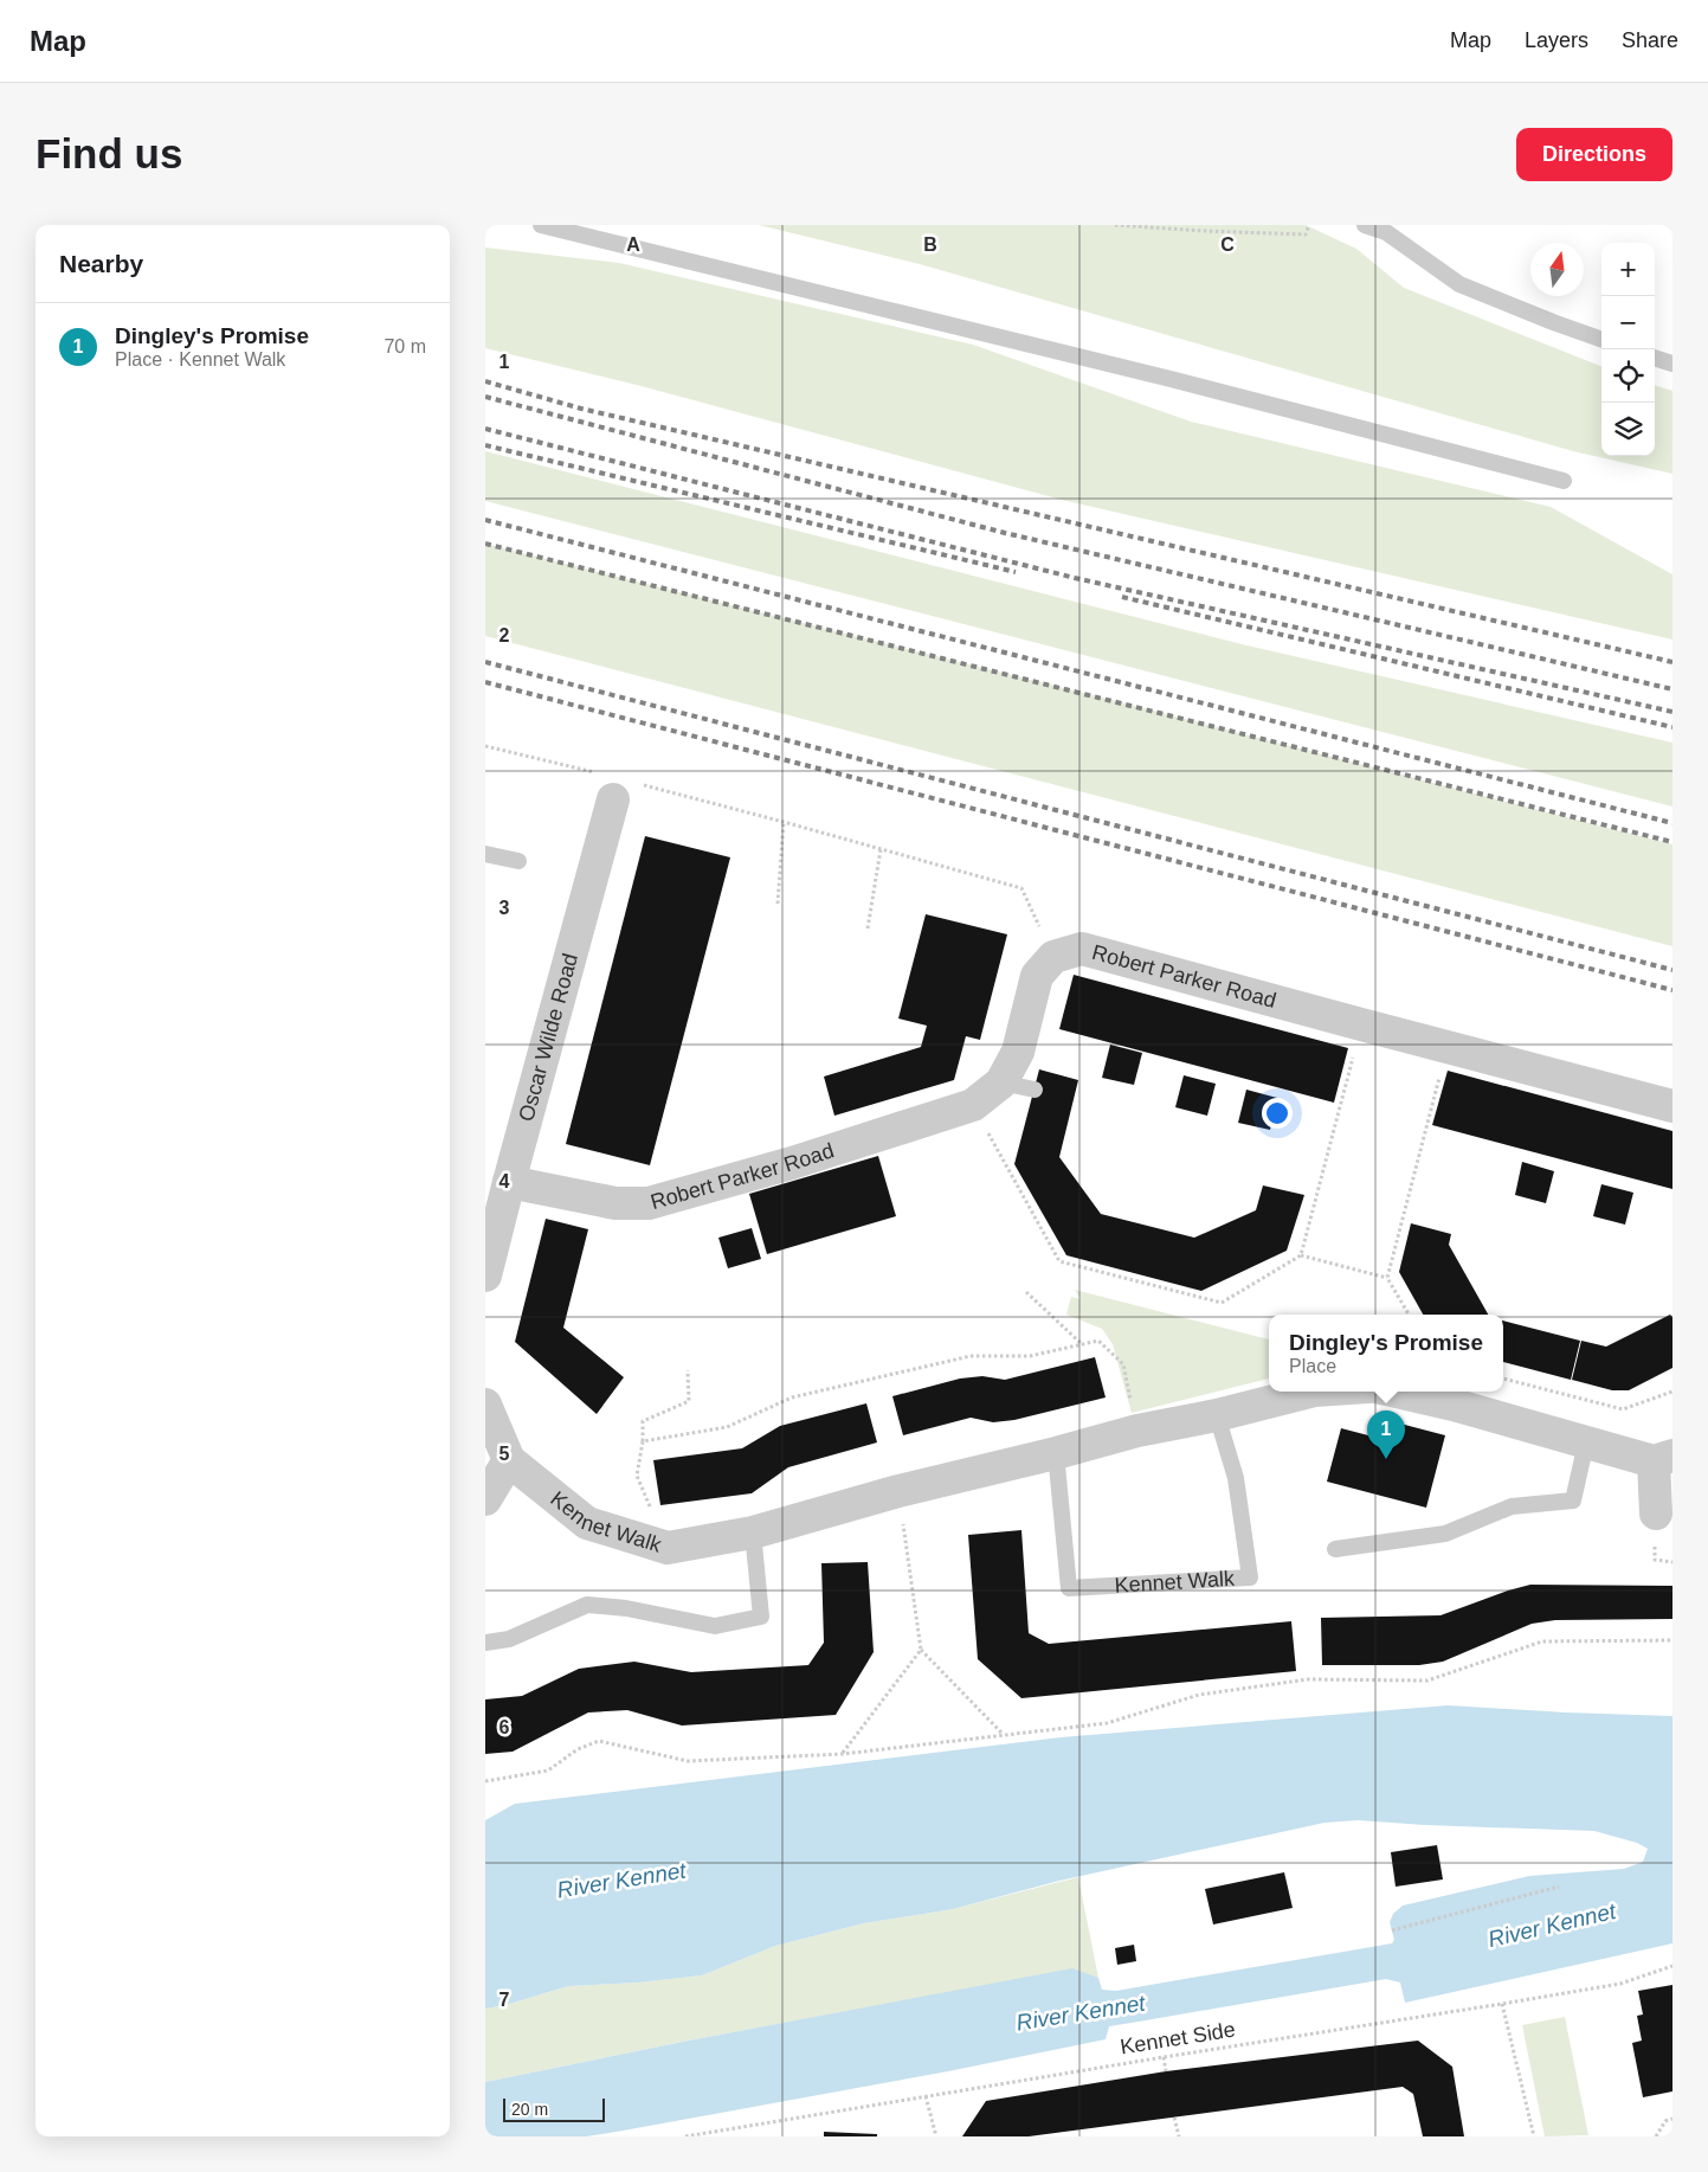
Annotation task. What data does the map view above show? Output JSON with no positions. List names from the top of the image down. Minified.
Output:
{"streets":{"street":["Robert Parker Road","Oscar Wilde Road","Kennet Walk"],"path":["Kennet Side"]},"crossings":[["Robert Parker Road","Oscar Wilde Road"]],"water":["River Kennet"],"scale_bar":"20 m","north":"top","page":{"header":"Map","nav":["Map","Layers","Share"],"buttons":"Directions","title":"Find us","heading":"Nearby","map_buttons":["+","−"],"list":[{"mark":"1","name":"Dingley's Promise","note":"Place · Kennet Walk","value":"70 m"}],"popup":["Dingley's Promise","Place"],"pins":"1","scale":"20 m"},"grid":{"columns":["A","B","C"],"rows":["1","2","3","4","5","6","7"]}}
